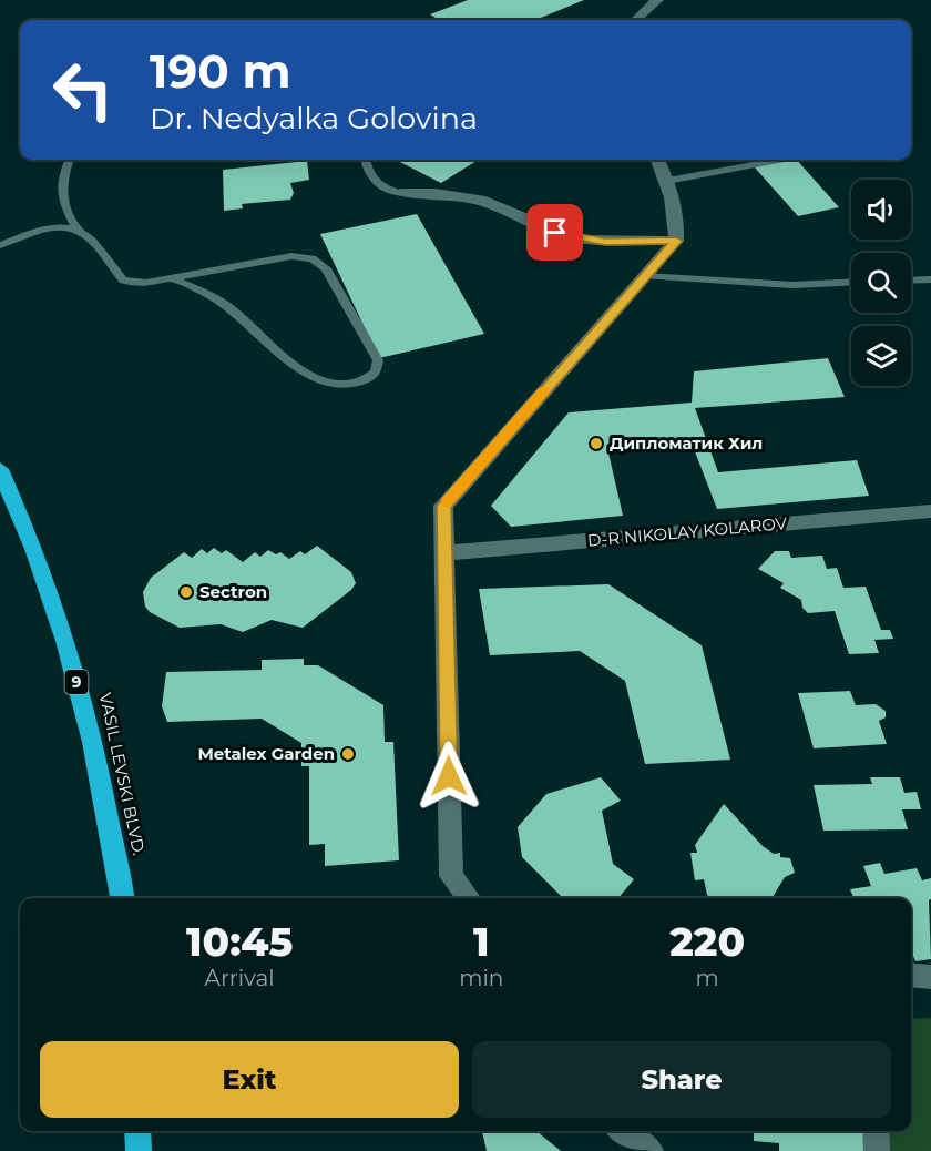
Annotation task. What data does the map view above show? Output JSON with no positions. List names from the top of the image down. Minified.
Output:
{"streets":{"highway":["9","VASIL LEVSKI BLVD."],"street":["D-R NIKOLAY KOLAROV"]},"places":["Дипломатик Хил","Sectron","Metalex Garden"],"page":{"turn":["190 m","Dr. Nedyalka Golovina"],"eta":["10:45","Arrival","1","min","220","m"],"buttons":["Exit","Share"]}}
